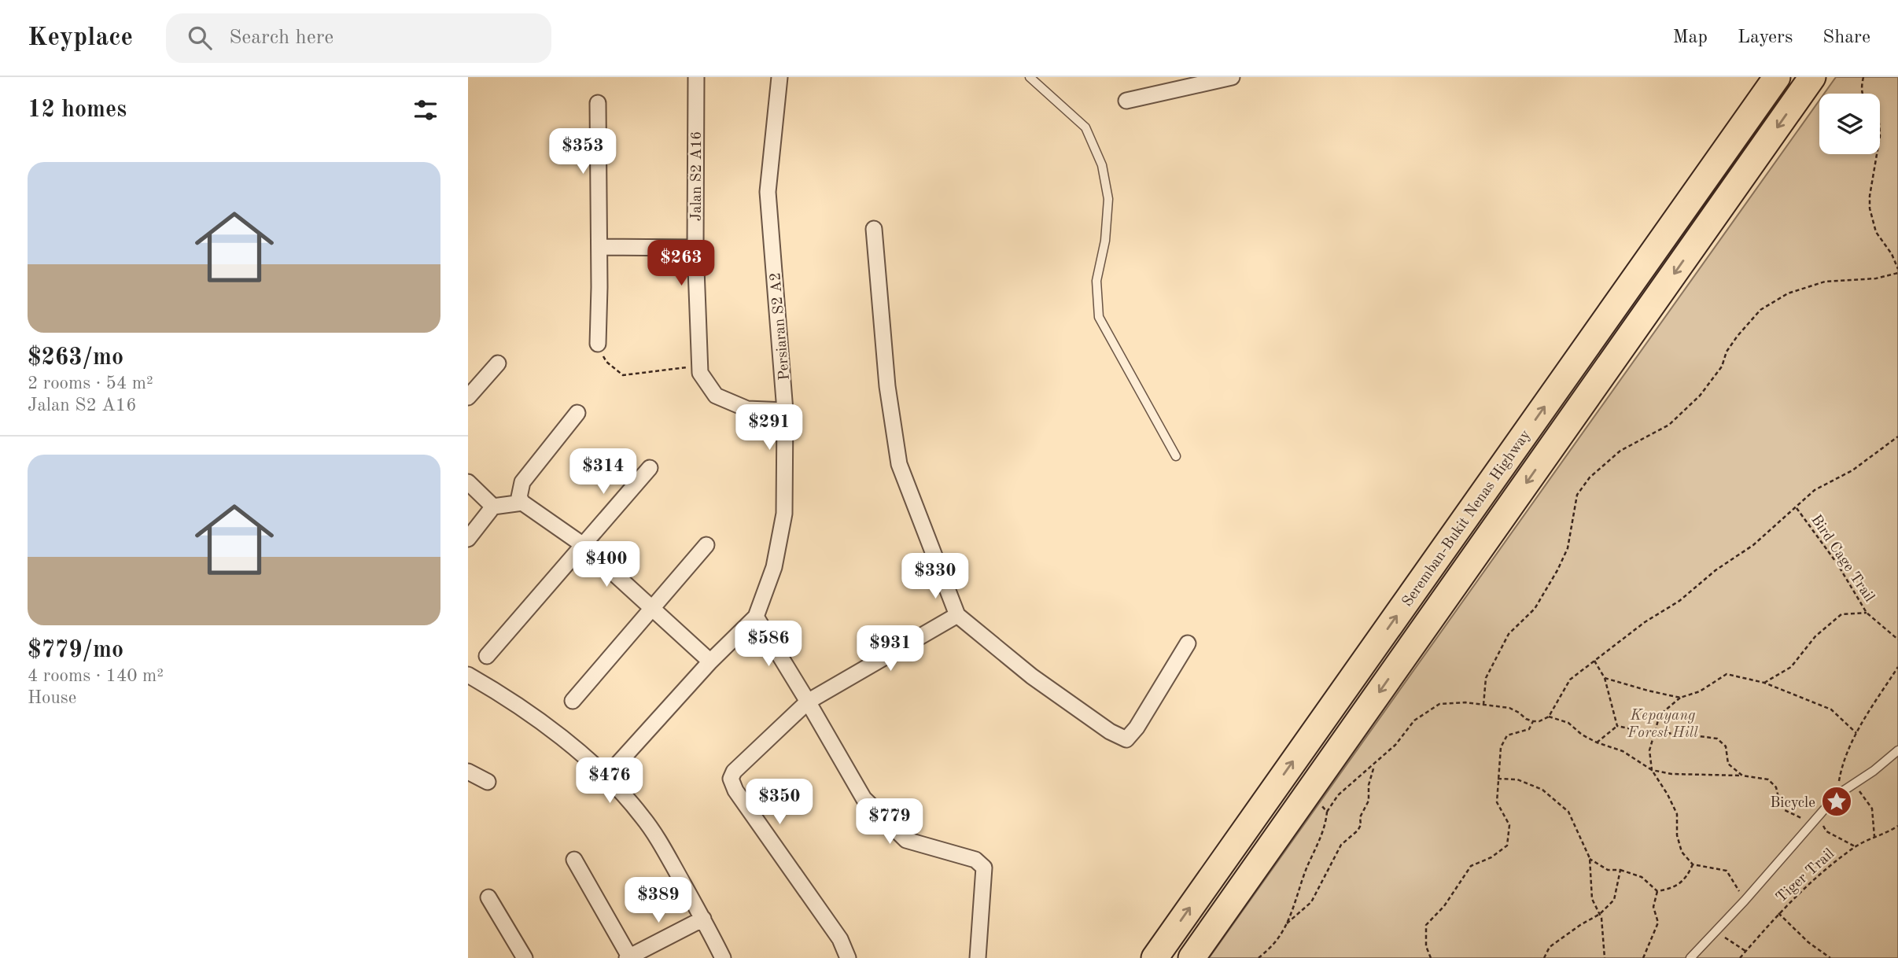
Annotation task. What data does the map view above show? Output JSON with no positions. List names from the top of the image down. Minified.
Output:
{"streets":{"highway":["Seremban-Bukit Nenas Highway"],"street":["Jalan S2 A16","Persiaran S2 A2"],"path":["Bird Cage Trail","Tiger Trail"]},"crossings":[["Jalan S2 A16","Persiaran S2 A2"]],"parks":["Kepayang Forest Hill"],"places":{"place":["Bicycle"]},"page":{"header":"Keyplace","search":"Search here","nav":["Map","Layers","Share"],"heading":"12 homes","price":["$353","$263","$291","$314","$400","$330","$586","$931","$476","$350","$779","$389"],"list":[{"name":"$263/mo","note":"2 rooms · 54 m² · Jalan S2 A16"},{"name":"$779/mo","note":"4 rooms · 140 m² · House"}]}}
